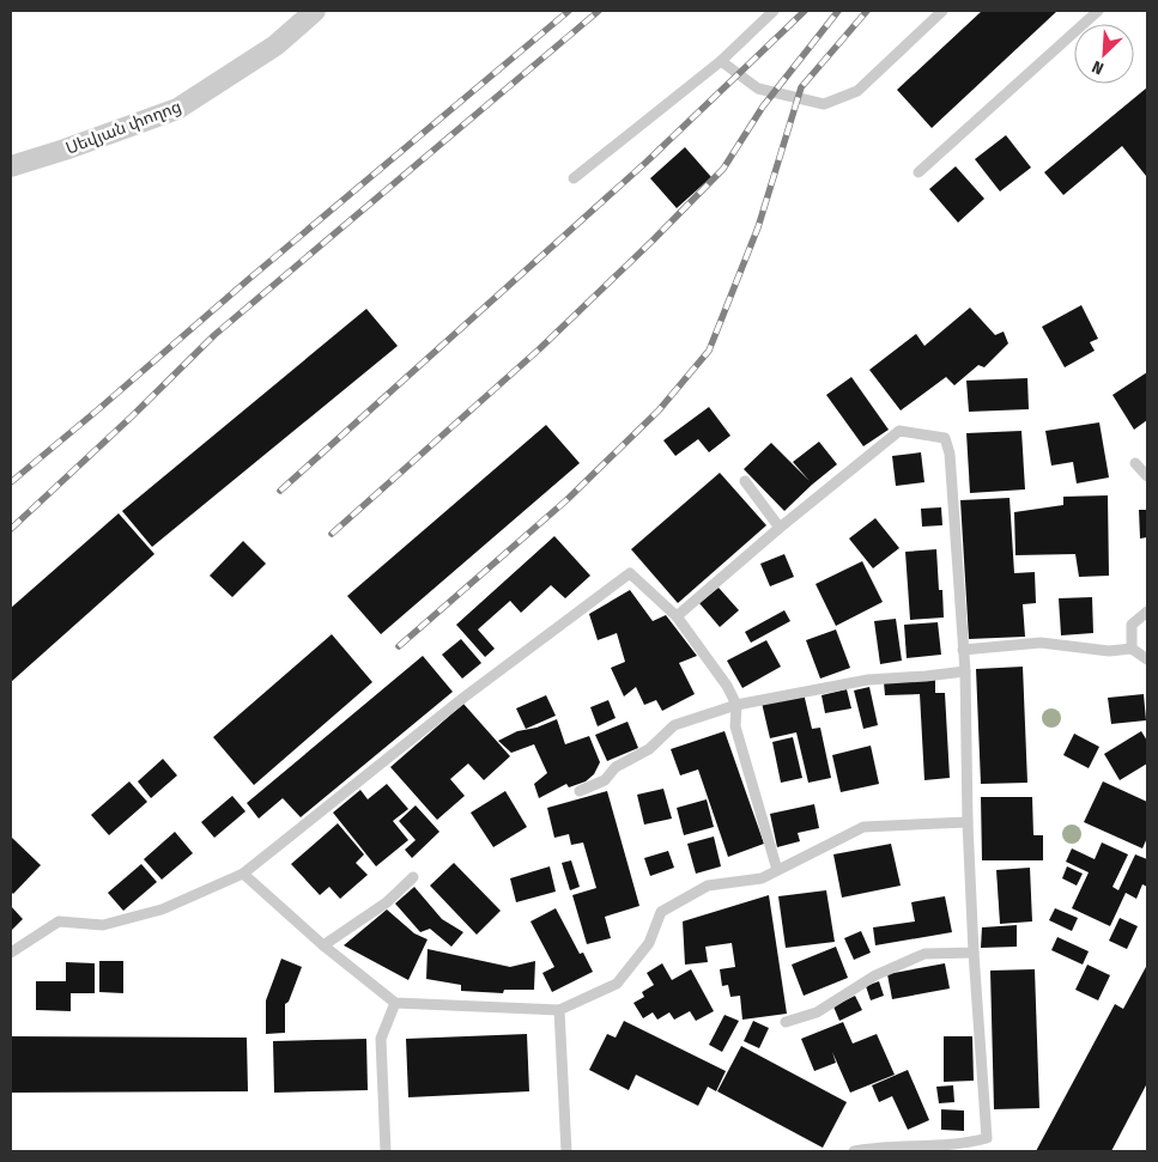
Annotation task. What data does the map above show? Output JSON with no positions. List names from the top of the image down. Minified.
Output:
{"streets":{"street":["Սեվյան փողոց"]},"north":"bottom left"}
